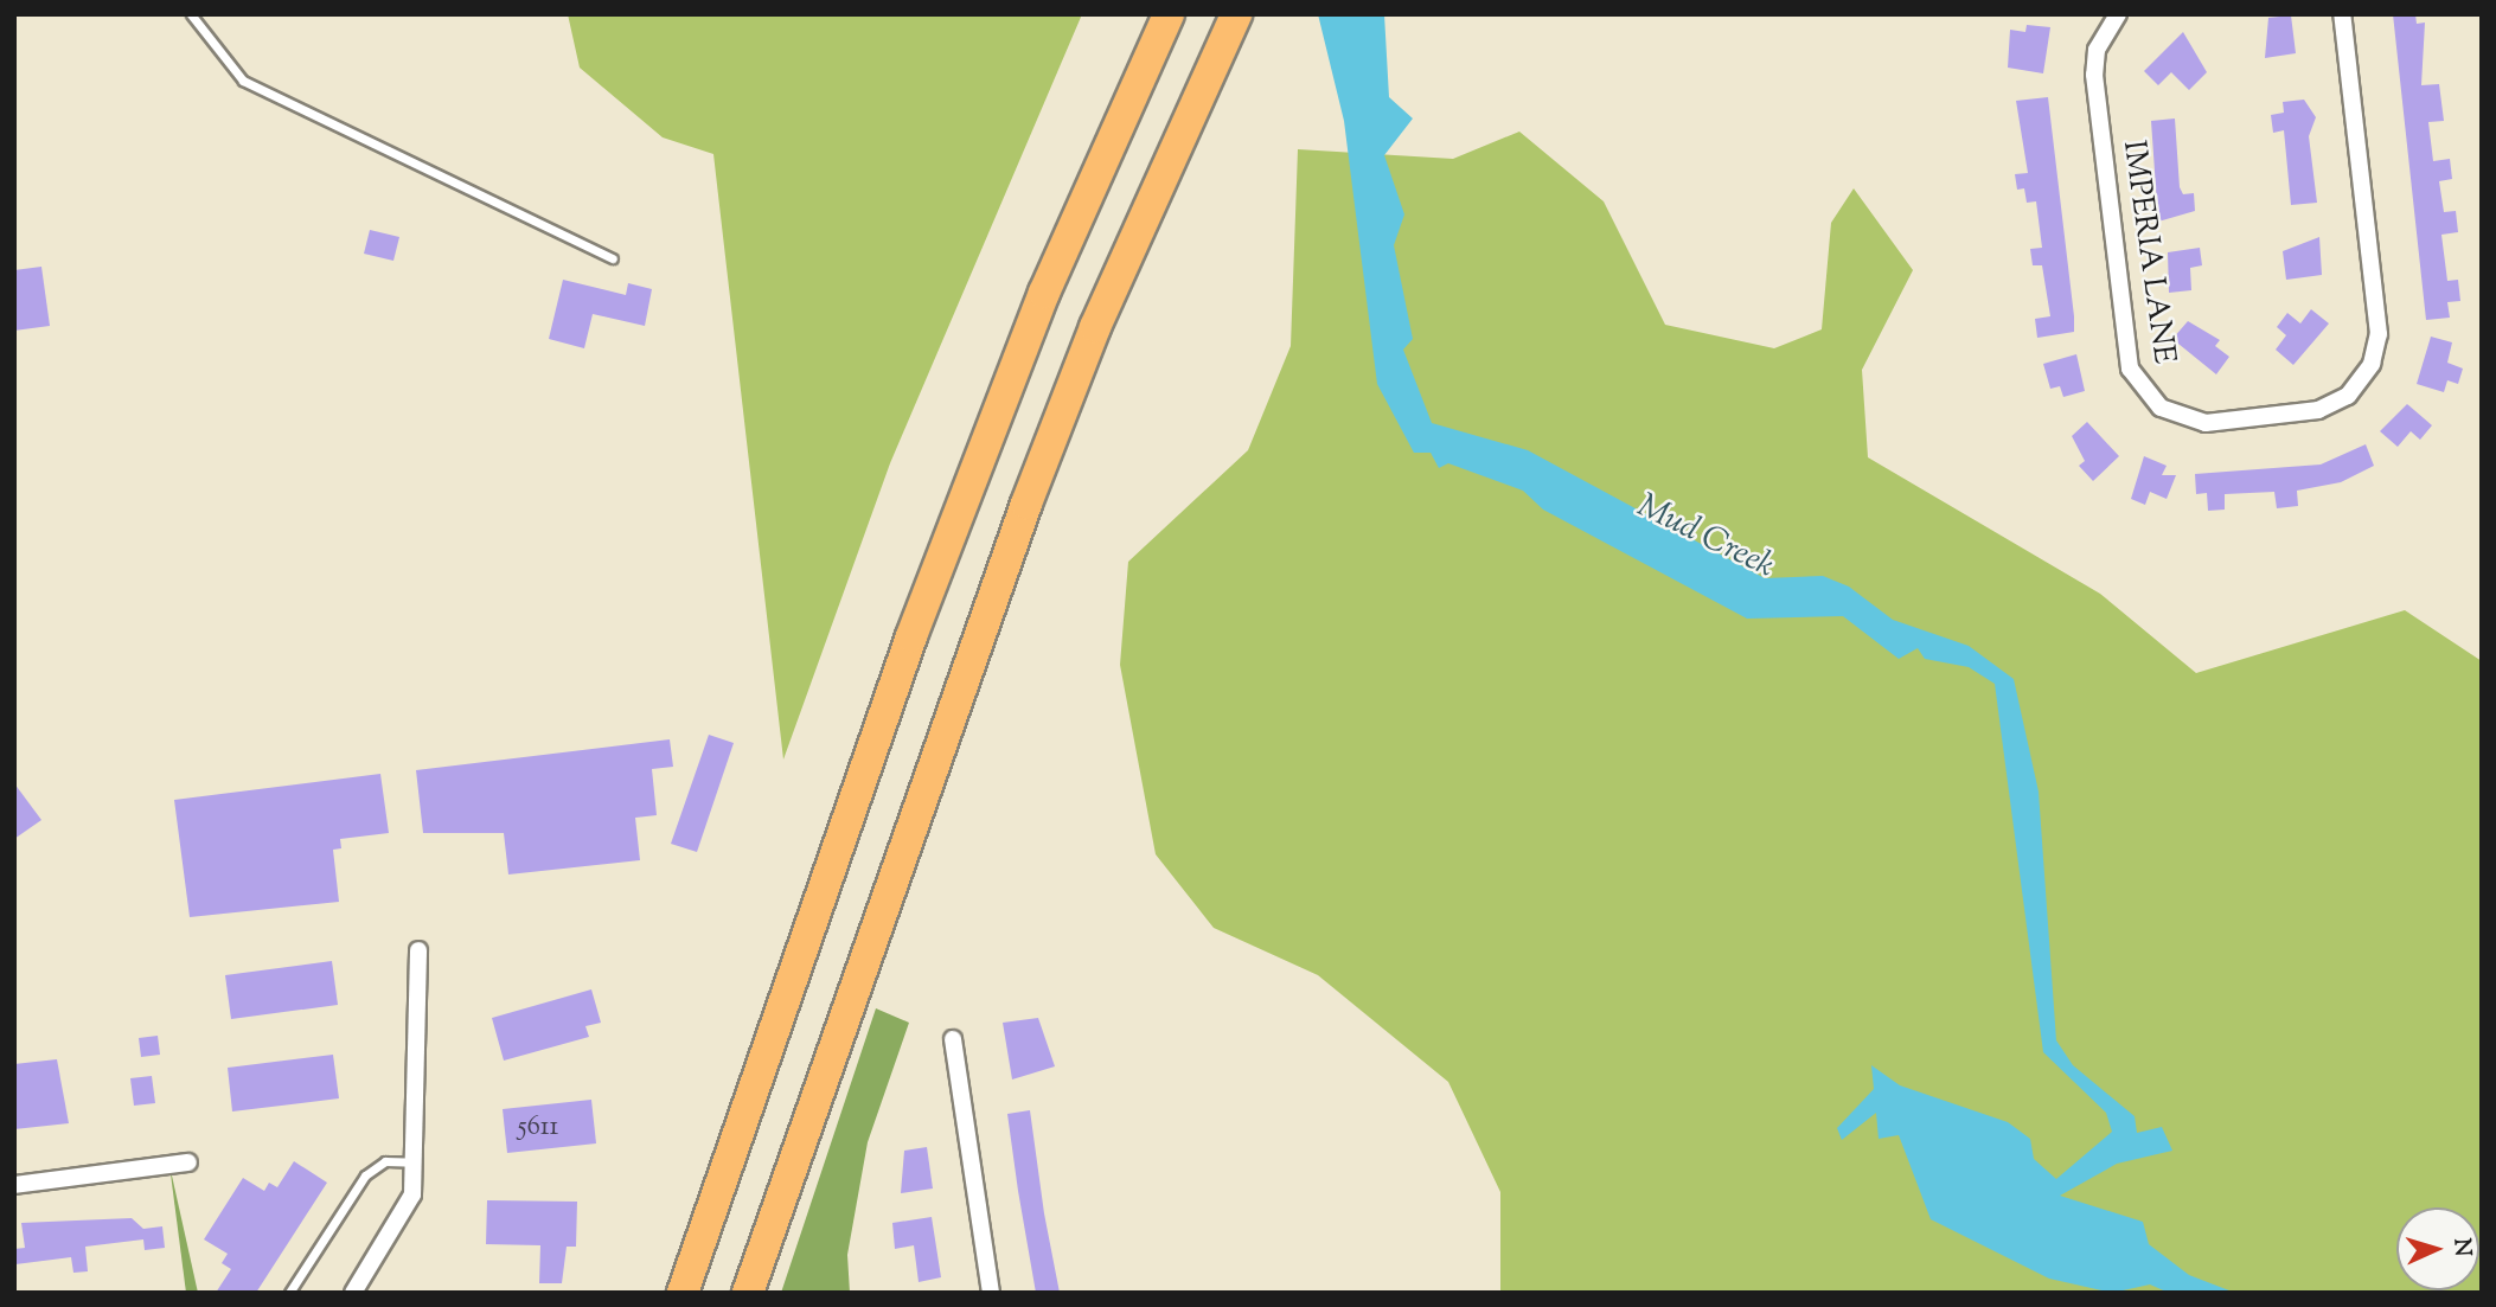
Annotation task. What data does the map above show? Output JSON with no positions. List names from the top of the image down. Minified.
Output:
{"streets":{"street":["IMPERIA LANE"]},"water":["Mud Creek"],"house_numbers":["5611"],"north":"right"}
